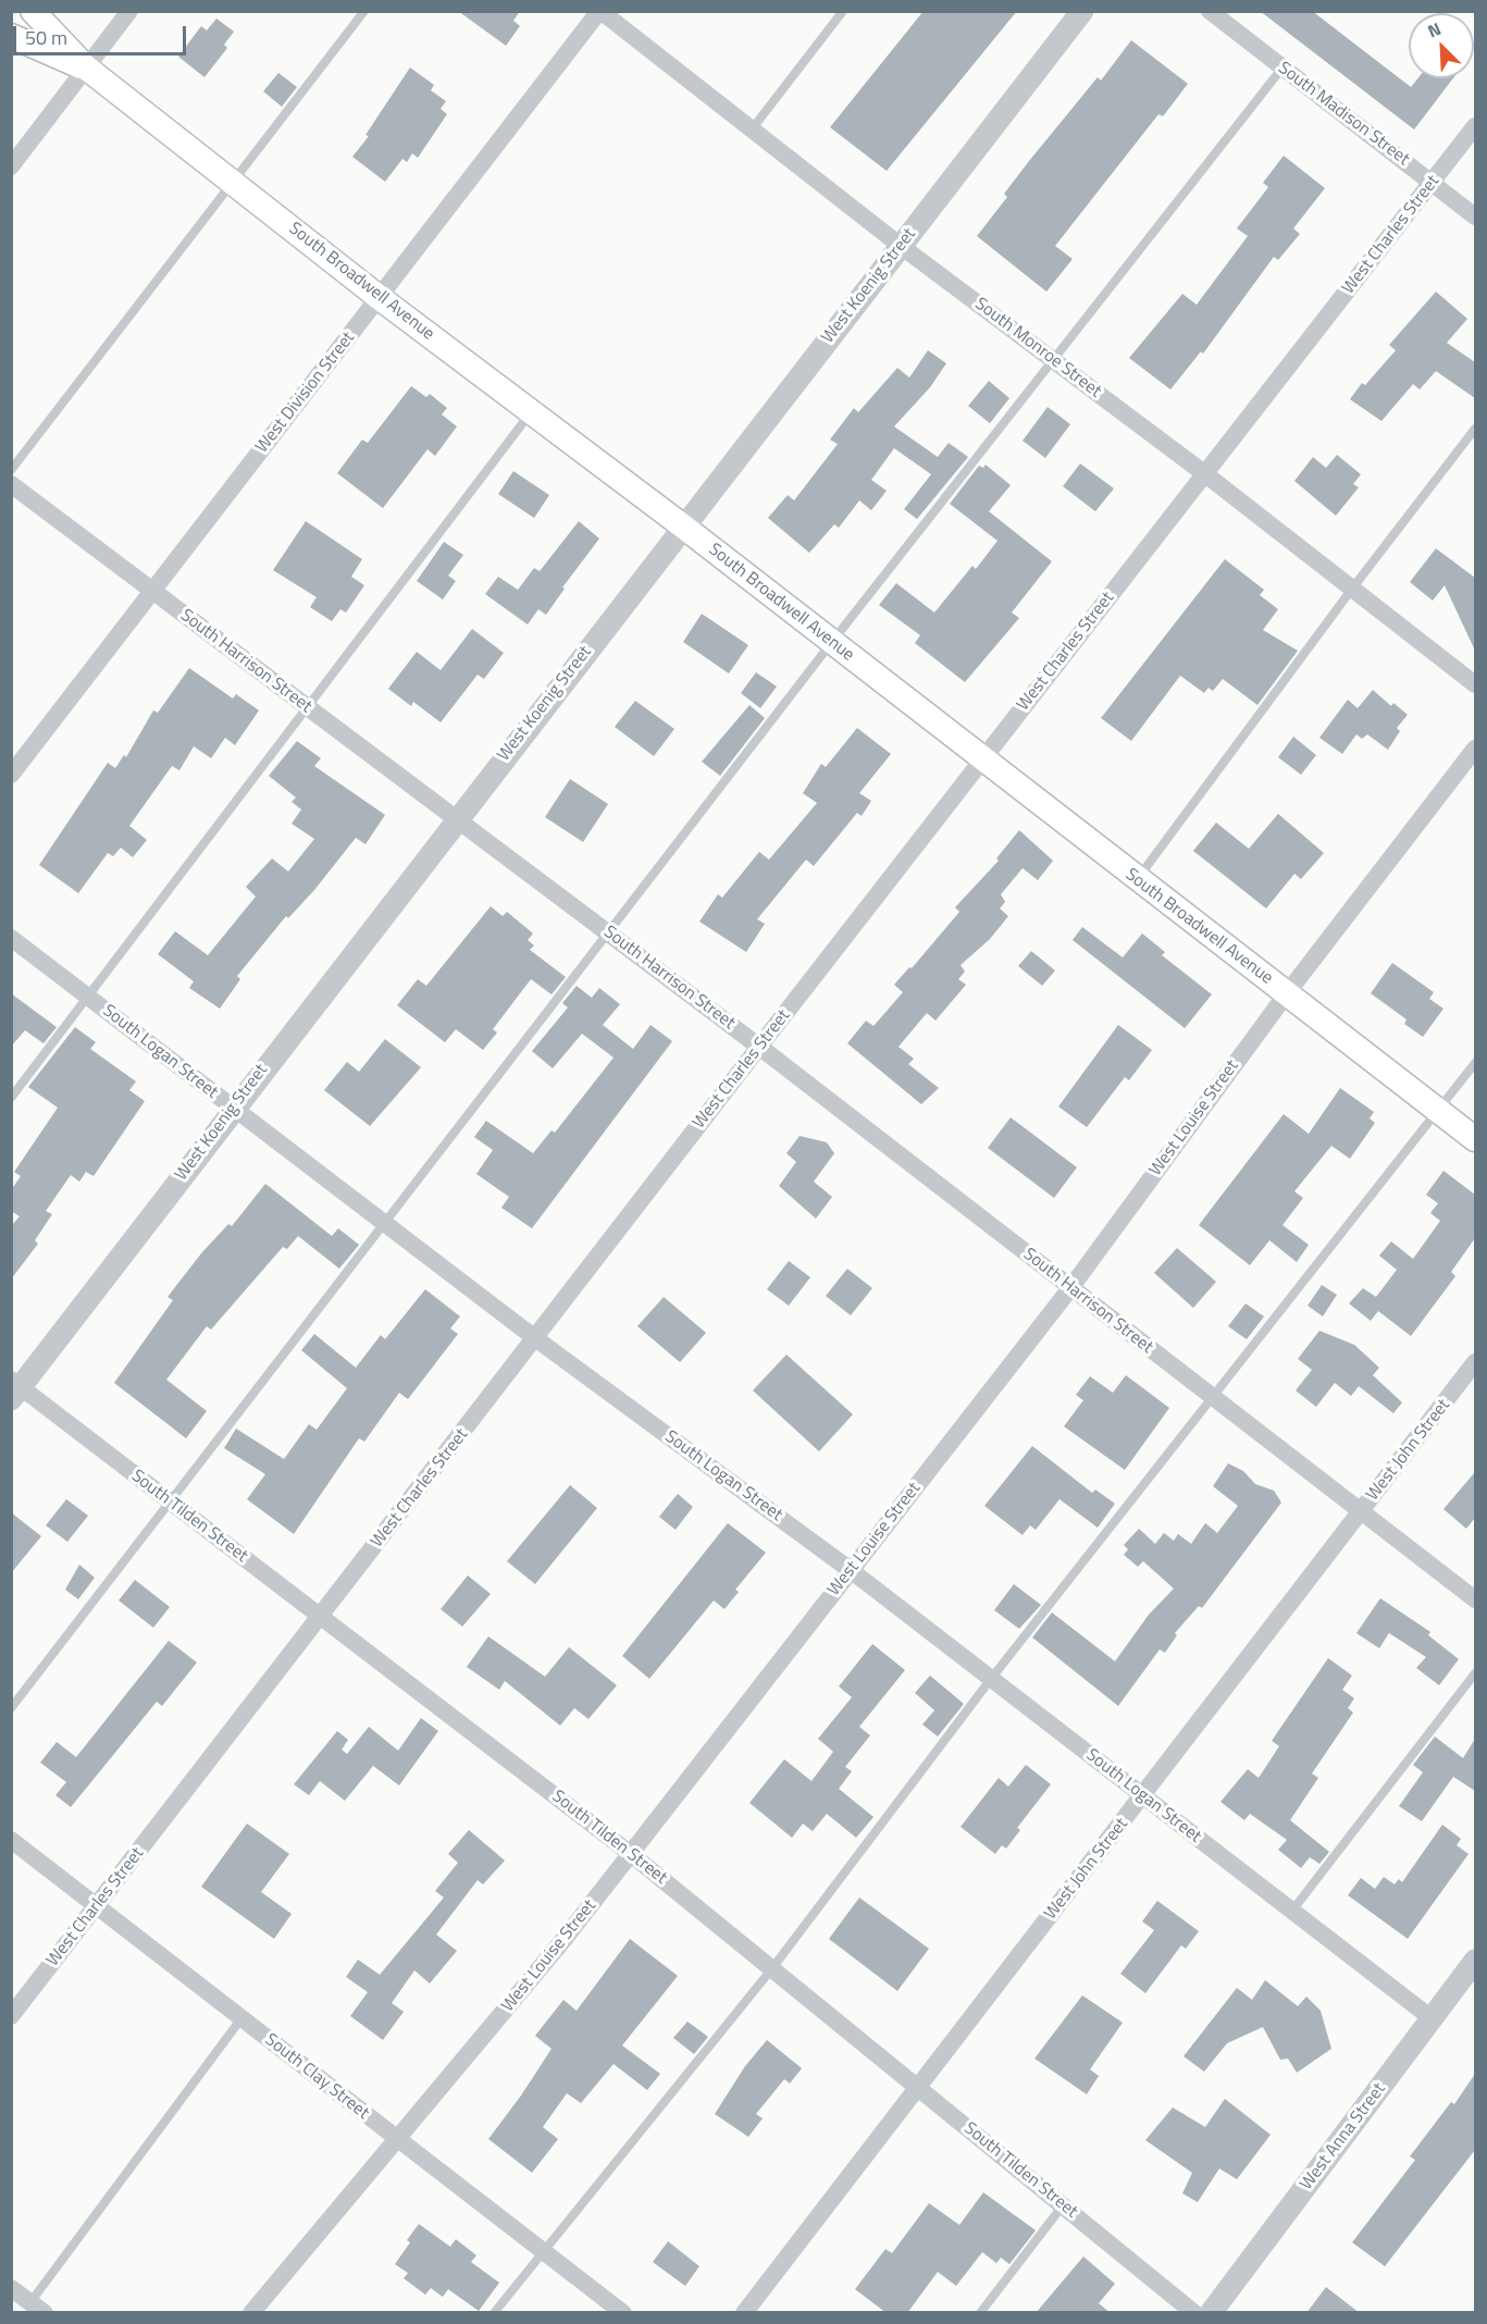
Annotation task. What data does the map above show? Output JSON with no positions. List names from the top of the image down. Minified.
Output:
{"streets":{"main road":["South Broadwell Avenue"],"street":["South Madison Street","West Charles Street","West Koenig Street","South Monroe Street","West Division Street","South Harrison Street","South Logan Street","West Louise Street","West John Street","South Tilden Street","South Clay Street","West Anna Street"]},"crossings":[["South Madison Street","West Charles Street"],["West Charles Street","South Broadwell Avenue"],["West Charles Street","South Monroe Street"],["West Charles Street","South Harrison Street"],["West Charles Street","South Logan Street"],["West Charles Street","South Tilden Street"],["West Charles Street","South Clay Street"],["South Broadwell Avenue","West Koenig Street"],["South Broadwell Avenue","West Division Street"],["South Broadwell Avenue","West Louise Street"],["West Koenig Street","South Monroe Street"],["West Koenig Street","South Harrison Street"],["West Koenig Street","South Logan Street"],["West Koenig Street","South Tilden Street"],["South Monroe Street","West Division Street"],["West Division Street","South Harrison Street"],["South Harrison Street","West Louise Street"],["South Harrison Street","West John Street"],["South Logan Street","West Louise Street"],["South Logan Street","West John Street"],["South Logan Street","West Anna Street"],["West Louise Street","South Tilden Street"],["West Louise Street","South Clay Street"],["West John Street","South Tilden Street"]],"scale_bar":"50 m","north":"top left"}
